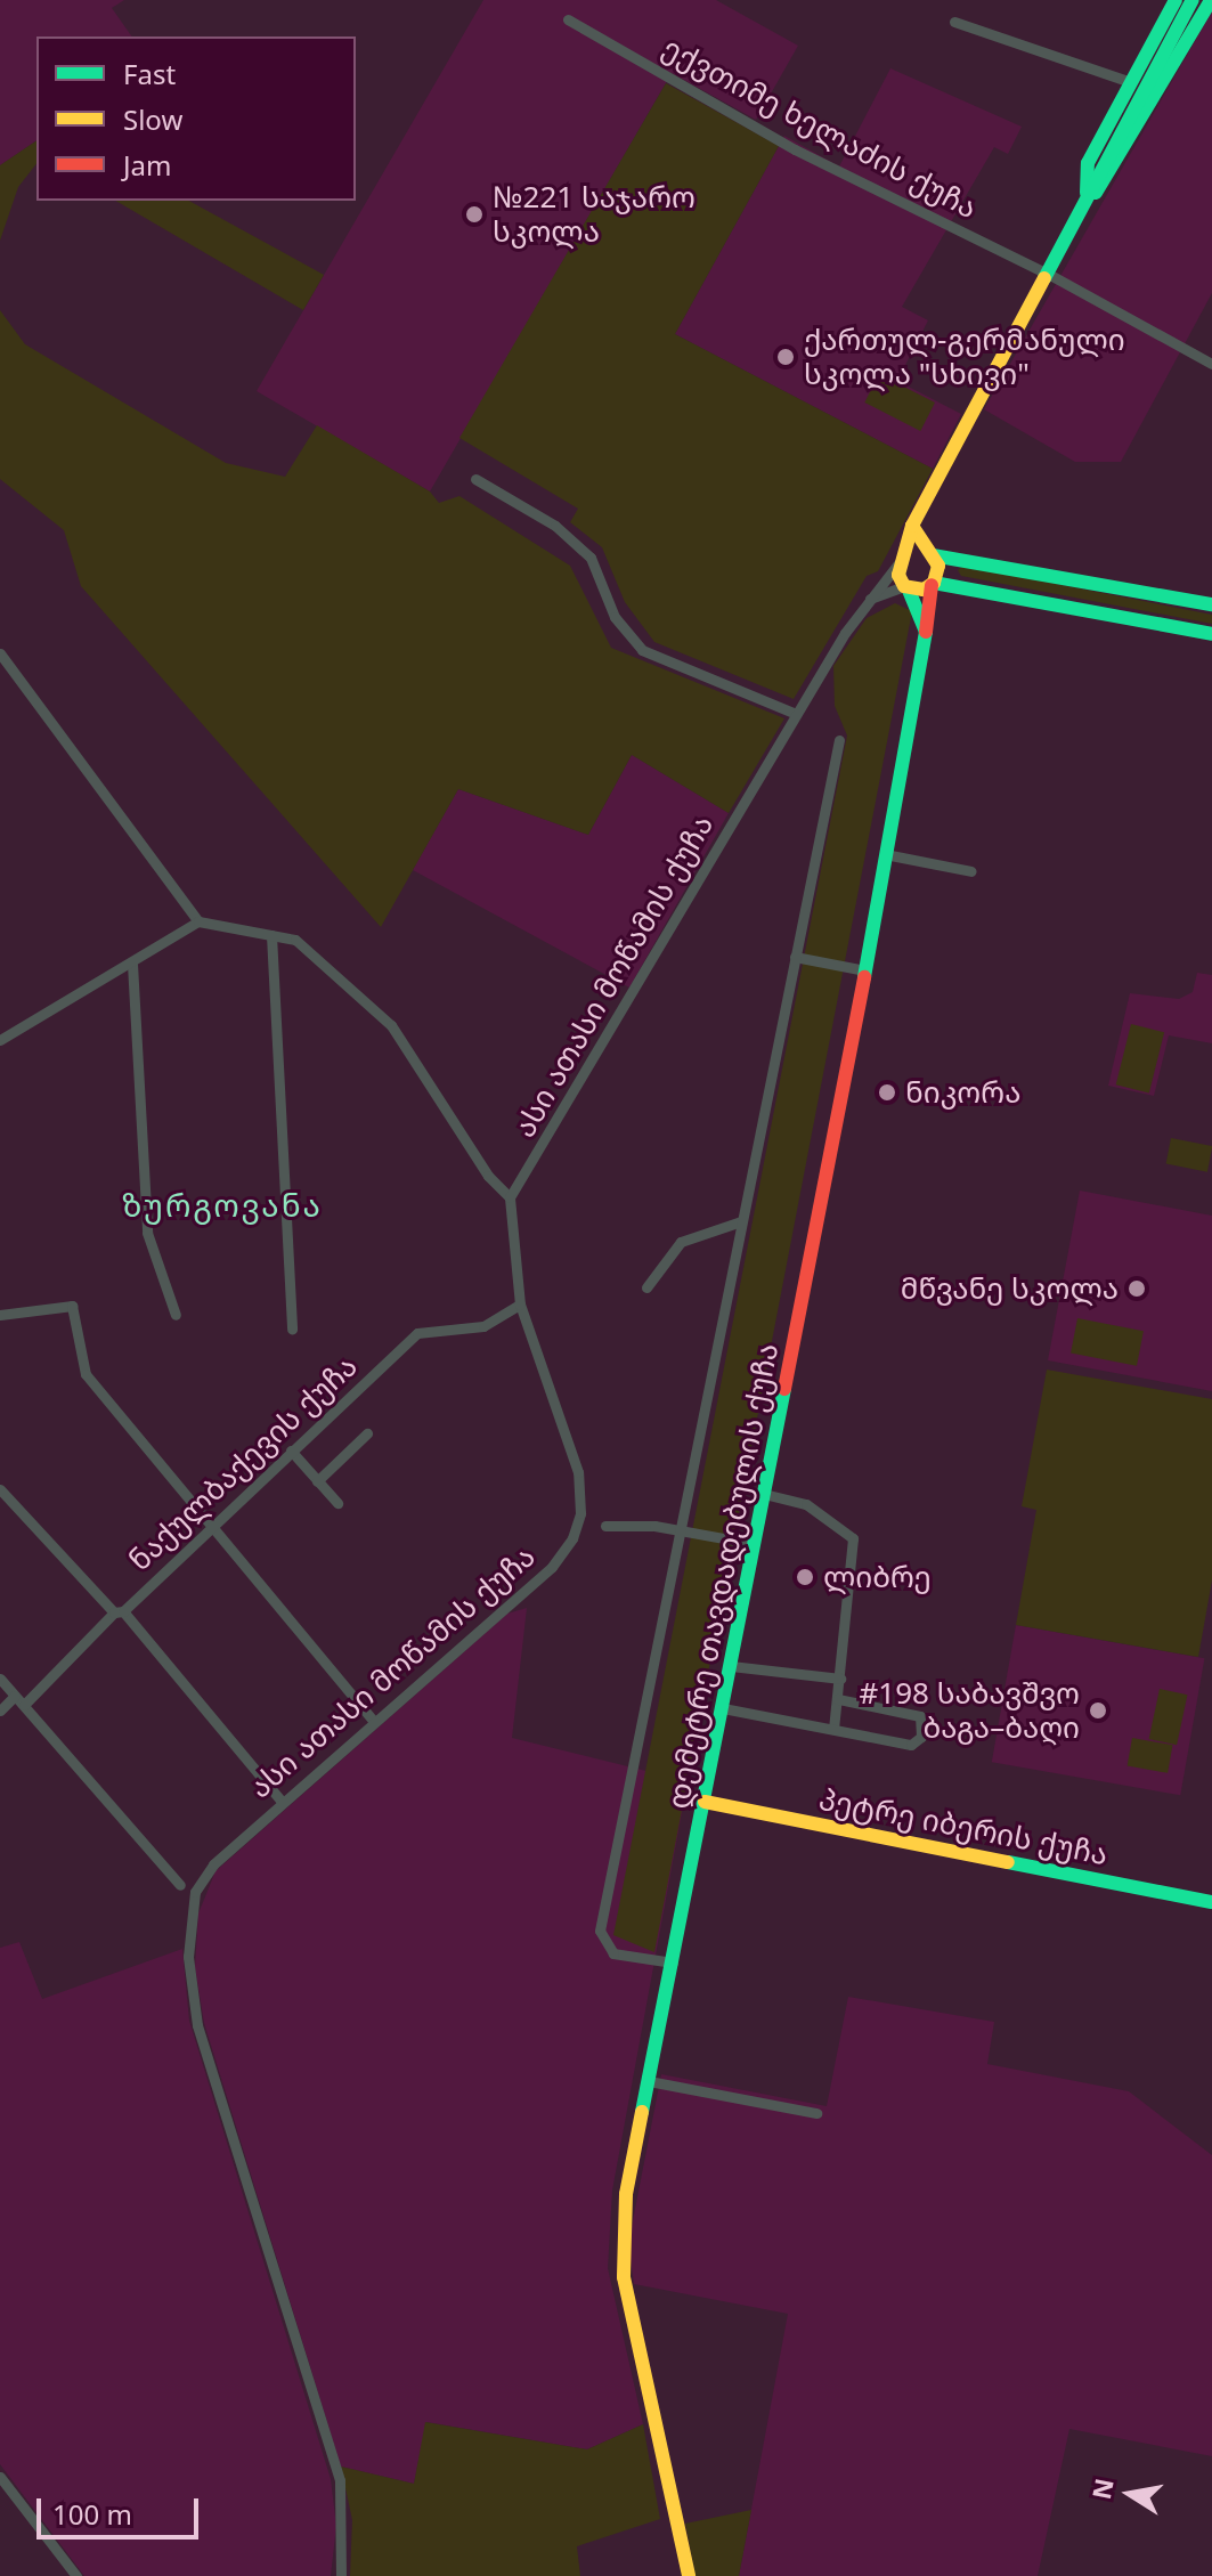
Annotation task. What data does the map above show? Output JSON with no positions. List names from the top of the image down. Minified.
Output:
{"streets":{"main road":["დემეტრე თავდადებულის ქუჩა","პეტრე იბერის ქუჩა"],"street":["ექვთიმე ხელაძის ქუჩა","ასი ათასი მოწამის ქუჩა","ნაქულბაქევის ქუჩა"]},"crossings":[["ასი ათასი მოწამის ქუჩა","ნაქულბაქევის ქუჩა"],["დემეტრე თავდადებულის ქუჩა","პეტრე იბერის ქუჩა"]],"districts":["ზურგოვანა"],"places":["№221 საჯარო სკოლა","ქართულ-გერმანული სკოლა \"სხივი\"","ნიკორა","მწვანე სკოლა","ლიბრე","#198 საბავშვო ბაგა–ბაღი"],"legend":["Fast","Slow","Jam"],"scale_bar":"100 m","north":"left"}
